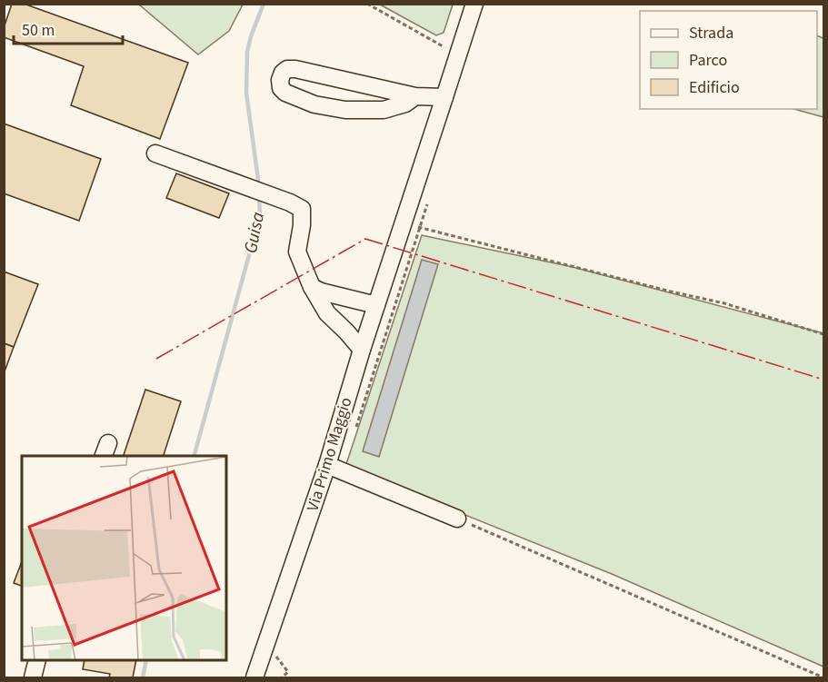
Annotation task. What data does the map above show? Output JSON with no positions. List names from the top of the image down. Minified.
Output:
{"streets":{"street":["Via Primo Maggio"]},"water":["Guisa"],"legend":["Strada","Parco","Edificio"],"scale_bar":"50 m"}
